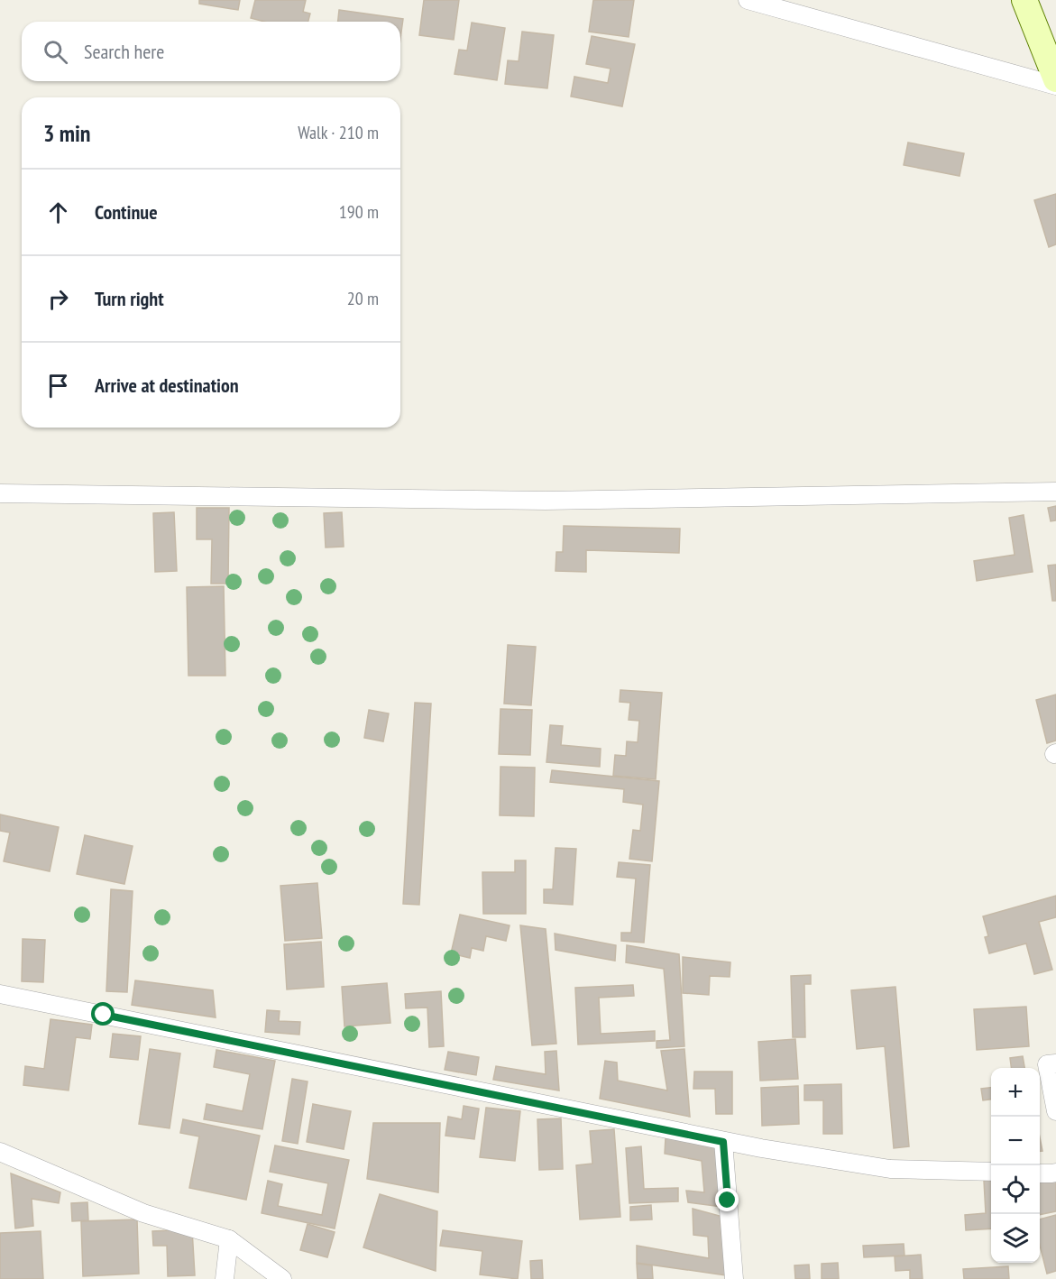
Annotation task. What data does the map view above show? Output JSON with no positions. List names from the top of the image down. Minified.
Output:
{"page":{"search":"Search here","heading":["3 min","Walk · 210 m"],"list":[["Continue","190 m"],["Turn right","20 m"],"Arrive at destination"],"map_buttons":["+","−"]}}
